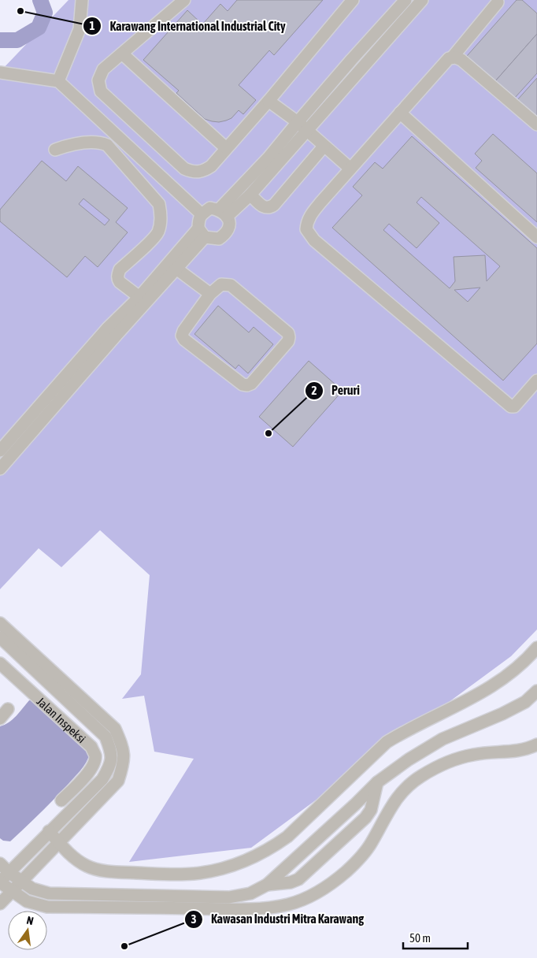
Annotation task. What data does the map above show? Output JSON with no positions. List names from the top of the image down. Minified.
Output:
{"streets":{"lane":["Jalan Inspeksi"]},"places":["Karawang International Industrial City","Peruri","Kawasan Industri Mitra Karawang"],"scale_bar":"50 m","north":"top"}
